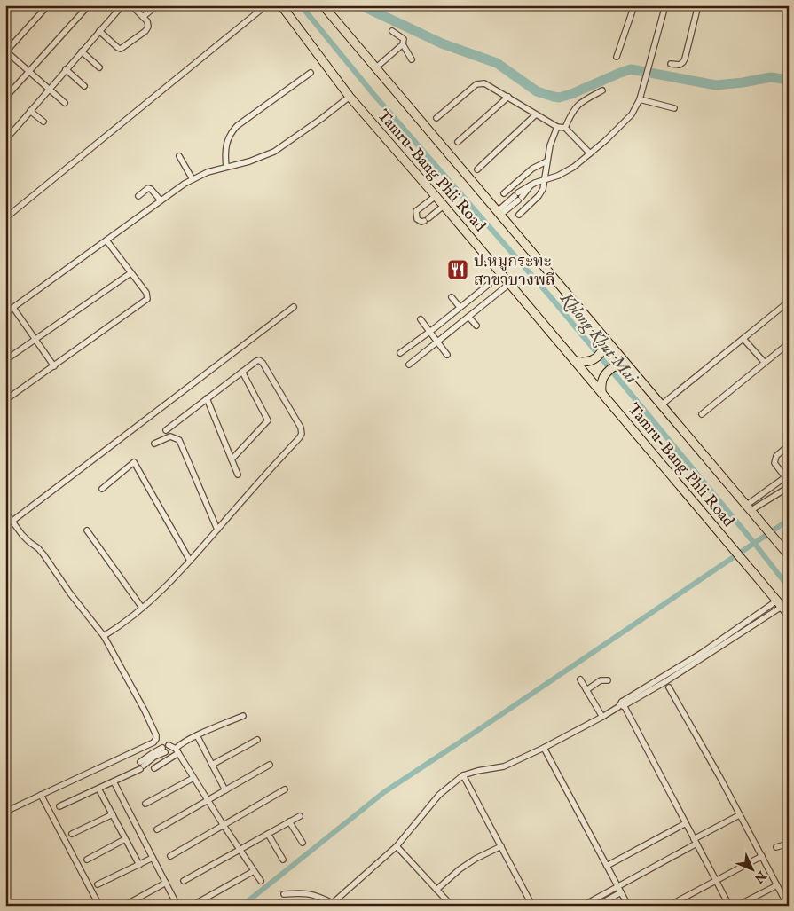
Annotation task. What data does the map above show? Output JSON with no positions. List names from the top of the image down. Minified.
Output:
{"streets":{"main road":["Tamru-Bang Phli Road"]},"water":["Khlong Khut Mai"],"places":{"restaurant":["ป.หมูกระทะ สาขาบางพลี"]},"north":"bottom right"}
